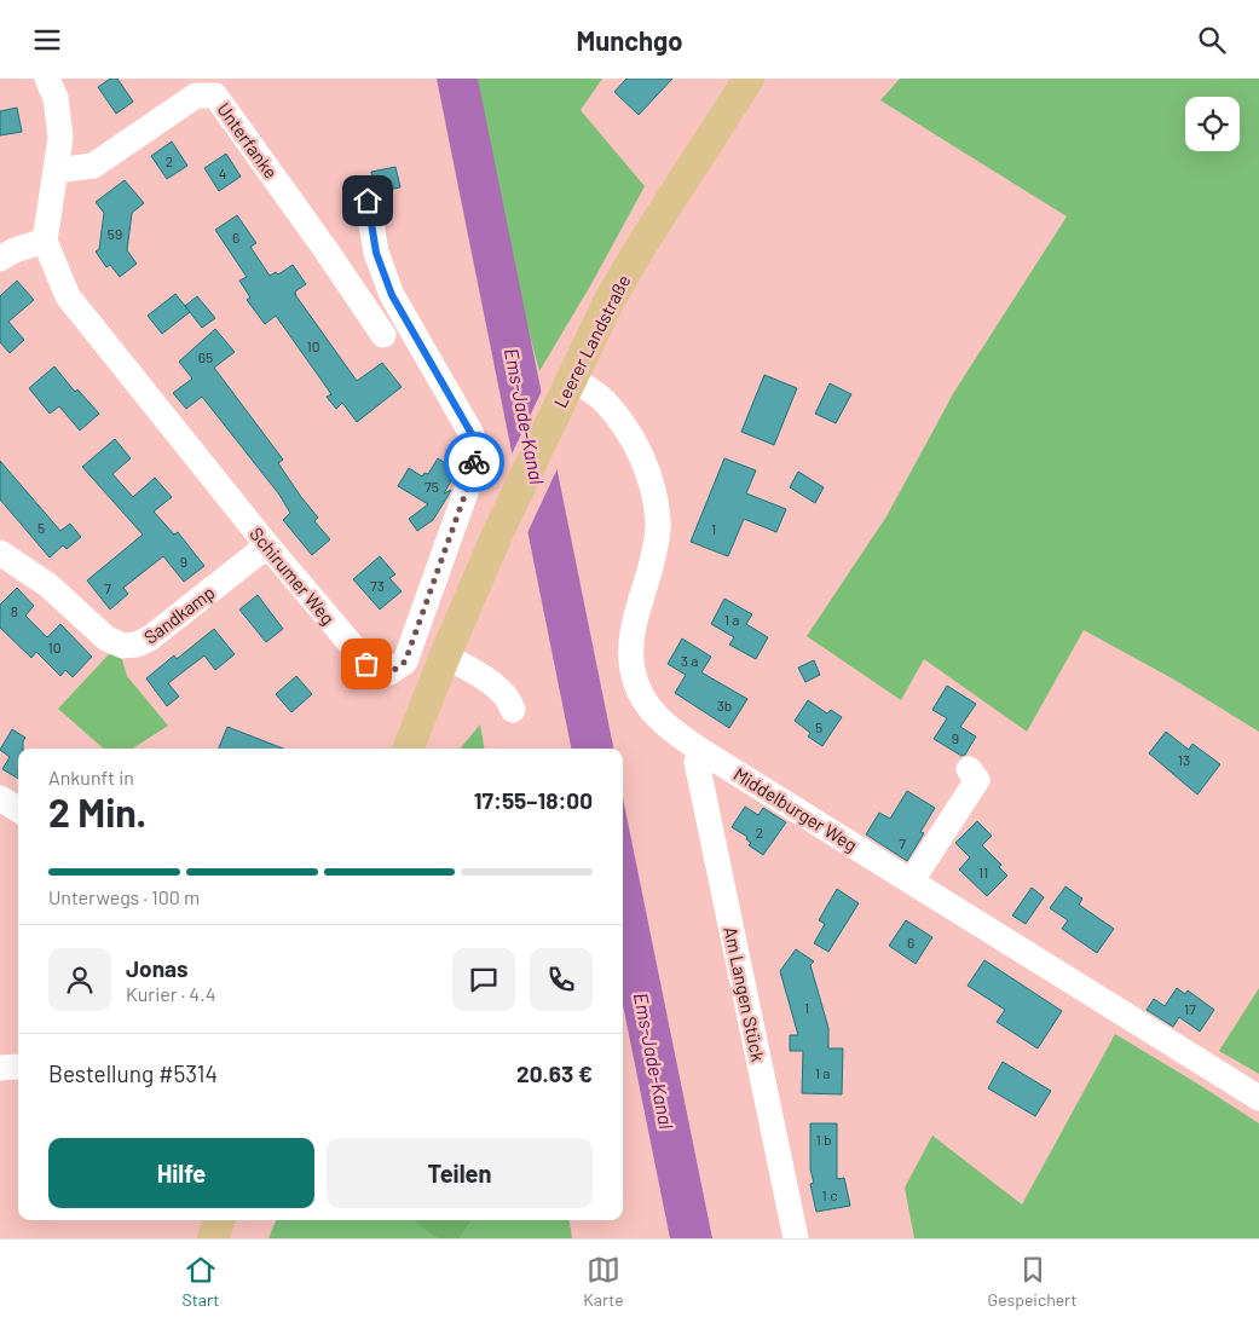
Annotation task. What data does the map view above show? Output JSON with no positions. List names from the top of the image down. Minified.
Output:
{"streets":{"main road":["Leerer Landstraße"],"street":["Unterfanke","Schirumer Weg","Sandkamp","Middelburger Weg","Am Langen Stück"]},"crossings":[["Leerer Landstraße","Middelburger Weg"],["Schirumer Weg","Sandkamp"],["Middelburger Weg","Am Langen Stück"]],"water":["Ems-Jade-Kanal"],"house_numbers":["2","4","59","6","10","65","75","5","1","9","73","7","8","1 a","10","3 a","3b","5","9","13","2","7","11","6","1","17","1 a","1 b","1 c"],"page":{"header":"Munchgo","heading":["2 Min.","Ankunft in","17:55–18:00"],"panel":["Jonas","Kurier · 4.4","Bestellung #5314","20.63 €"],"bar":"Unterwegs · 100 m","buttons":["Hilfe","Teilen"],"tabs":["Start","Karte","Gespeichert"]}}
